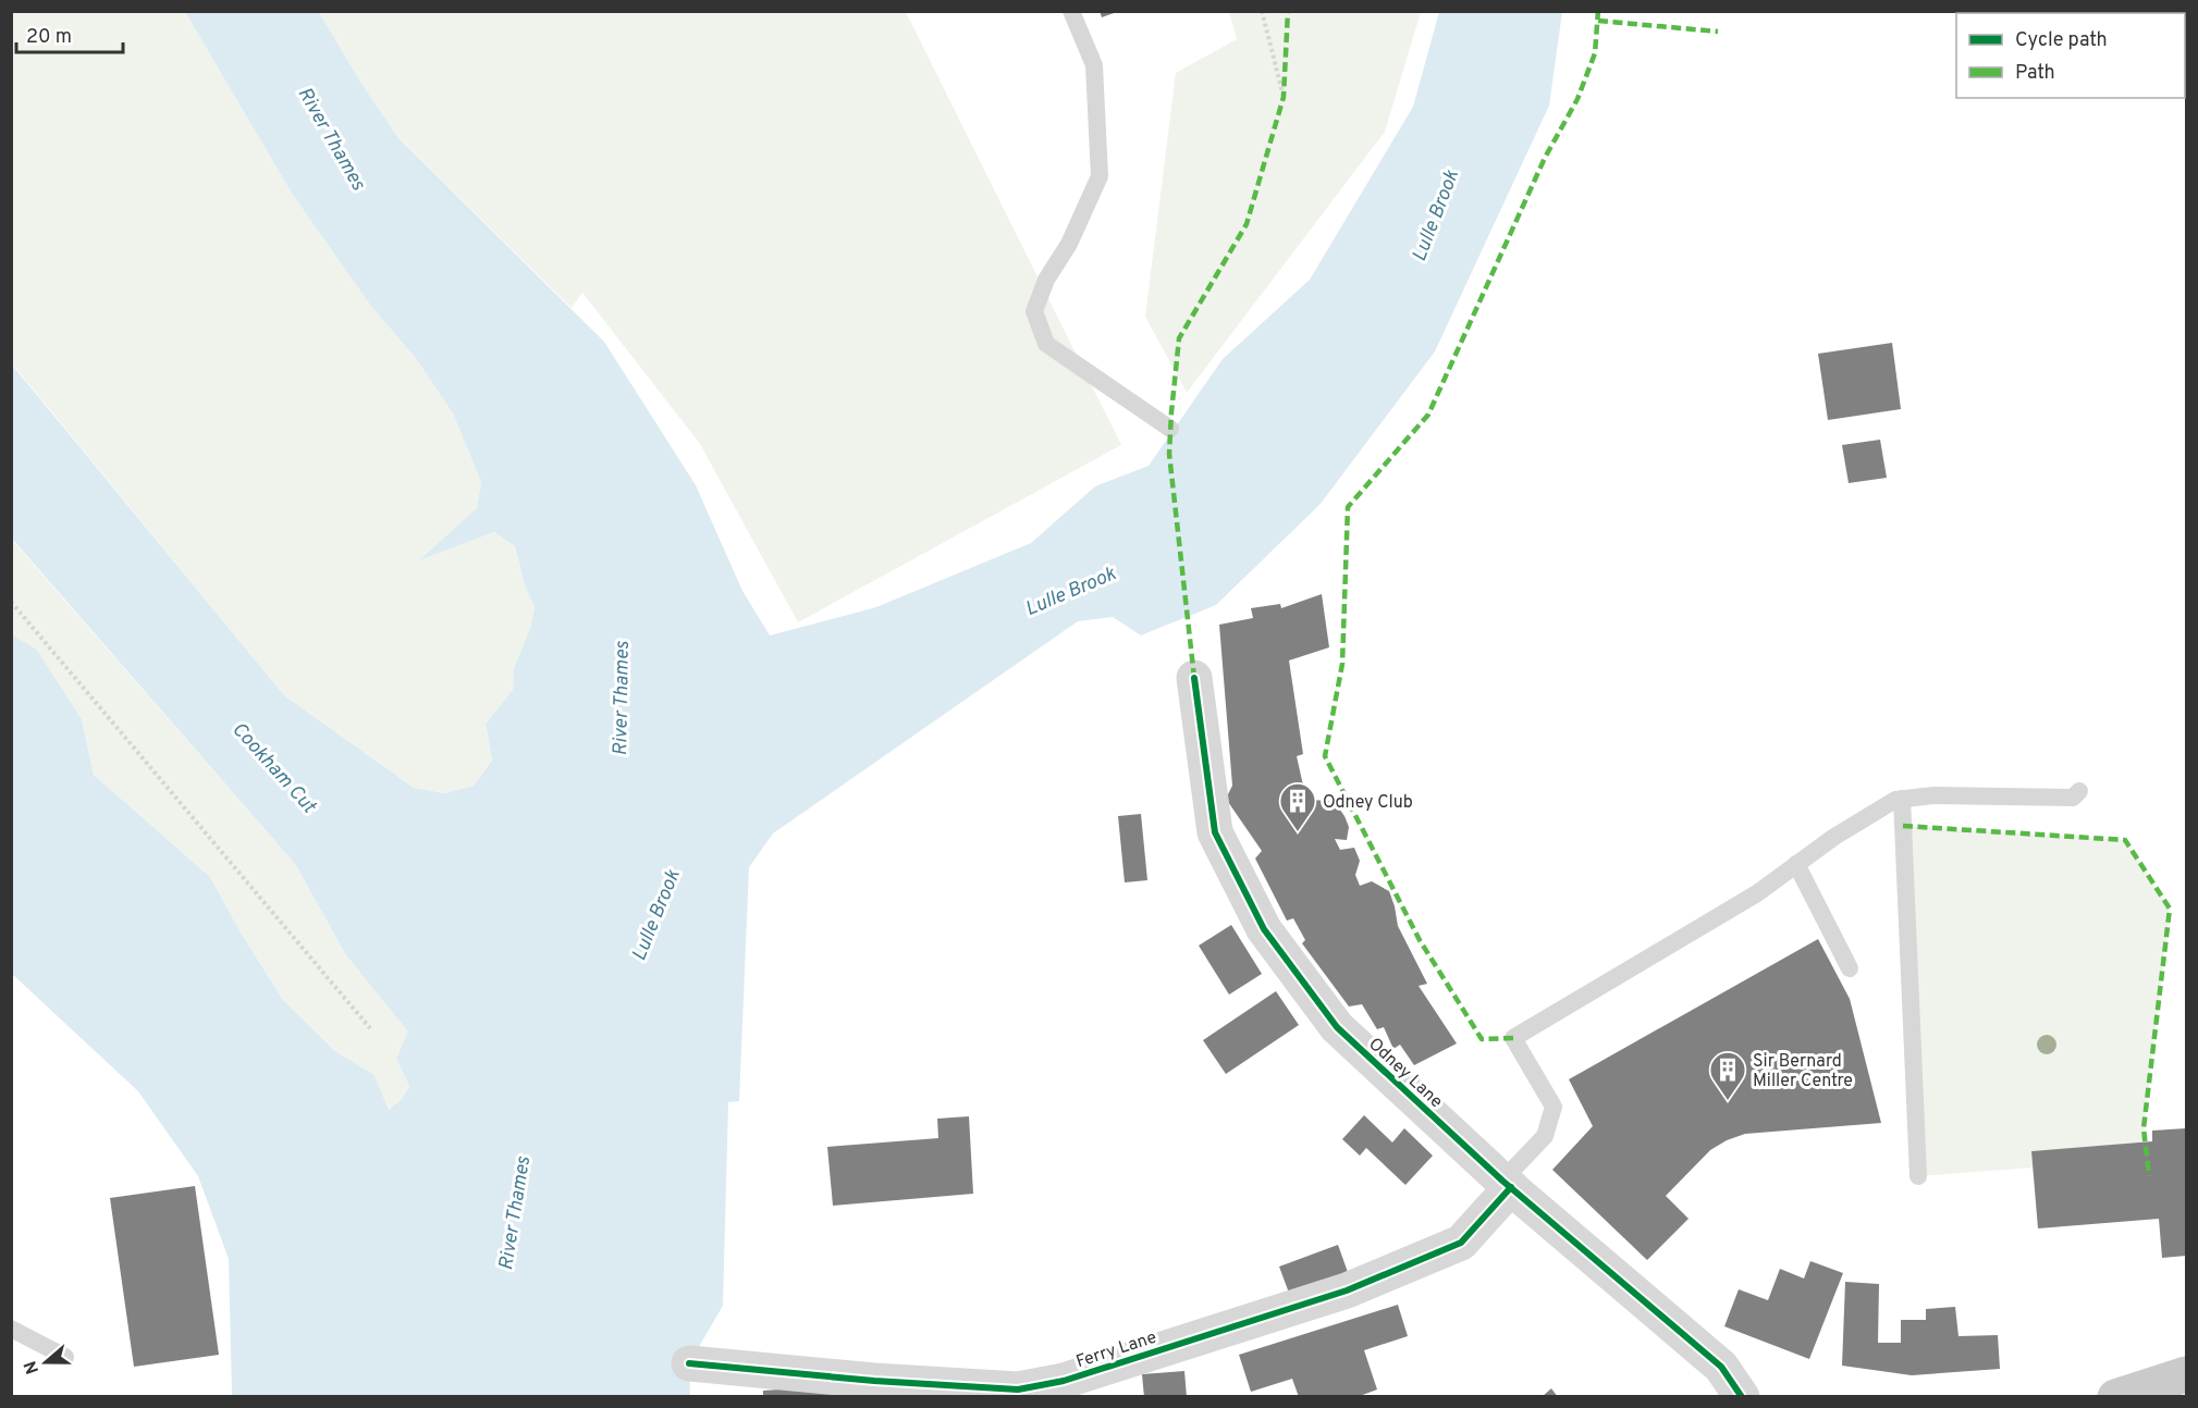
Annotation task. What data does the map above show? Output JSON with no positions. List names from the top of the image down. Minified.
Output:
{"streets":{"street":["Odney Lane","Ferry Lane"]},"crossings":[["Odney Lane","Ferry Lane"]],"water":["River Thames","Lulle Brook","Cookham Cut"],"places":{"building":["Odney Club","Sir Bernard Miller Centre"]},"legend":["Cycle path","Path"],"scale_bar":"20 m","north":"left"}
